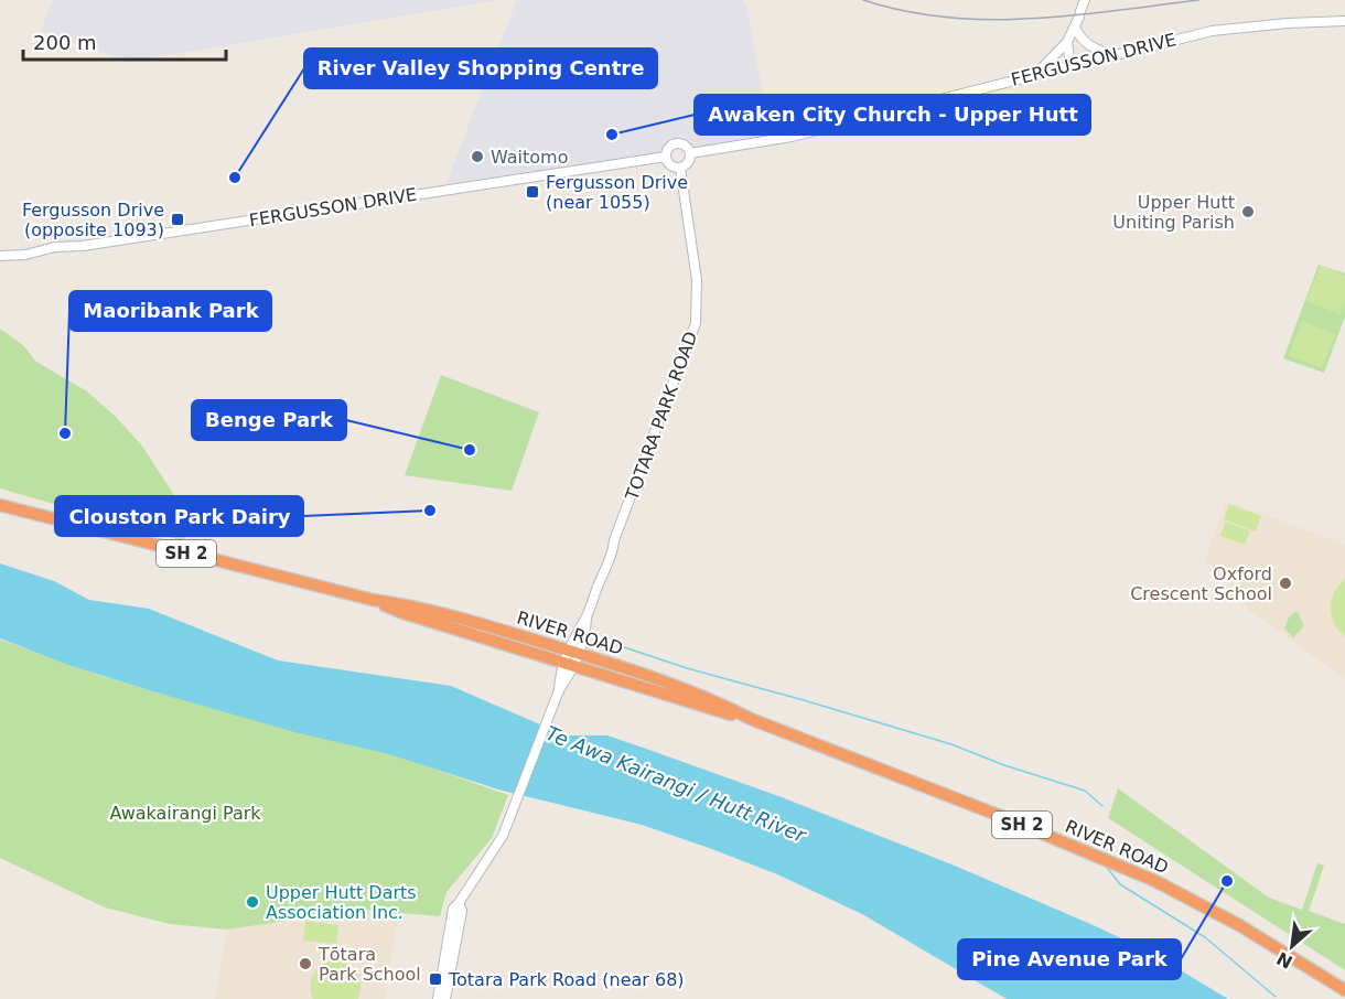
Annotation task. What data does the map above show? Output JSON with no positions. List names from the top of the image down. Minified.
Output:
{"streets":{"highway":["SH 2","RIVER ROAD"],"main road":["FERGUSSON DRIVE","TOTARA PARK ROAD"]},"crossings":[["FERGUSSON DRIVE","TOTARA PARK ROAD"],["TOTARA PARK ROAD","RIVER ROAD"]],"water":["Te Awa Kairangi / Hutt River"],"parks":["Awakairangi Park"],"places":{"other":["Awaken City Church - Upper Hutt","Waitomo","River Valley Shopping Centre","Upper Hutt Uniting Parish","Maoribank Park","Benge Park","Clouston Park Dairy","Oxford Crescent School","Pine Avenue Park","Upper Hutt Darts Association Inc.","Tōtara Park School"],"transit":["Fergusson Drive (near 1055)","Fergusson Drive (opposite 1093)","Totara Park Road (near 68)"]},"scale_bar":"200 m","north":"bottom left"}
